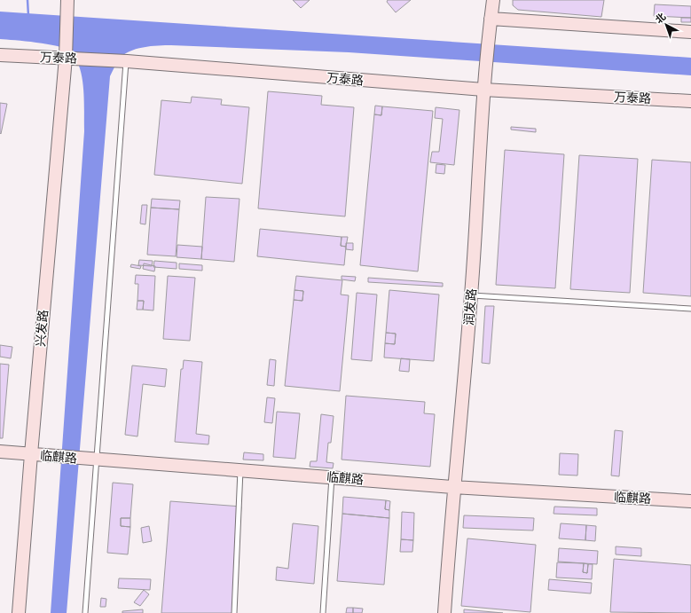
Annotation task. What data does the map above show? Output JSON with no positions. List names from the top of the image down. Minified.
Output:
{"streets":{"main road":["万泰路","润发路","兴发路","临麒路"]},"crossings":[["万泰路","润发路"],["万泰路","兴发路"],["润发路","临麒路"],["兴发路","临麒路"]],"north":"top left"}
